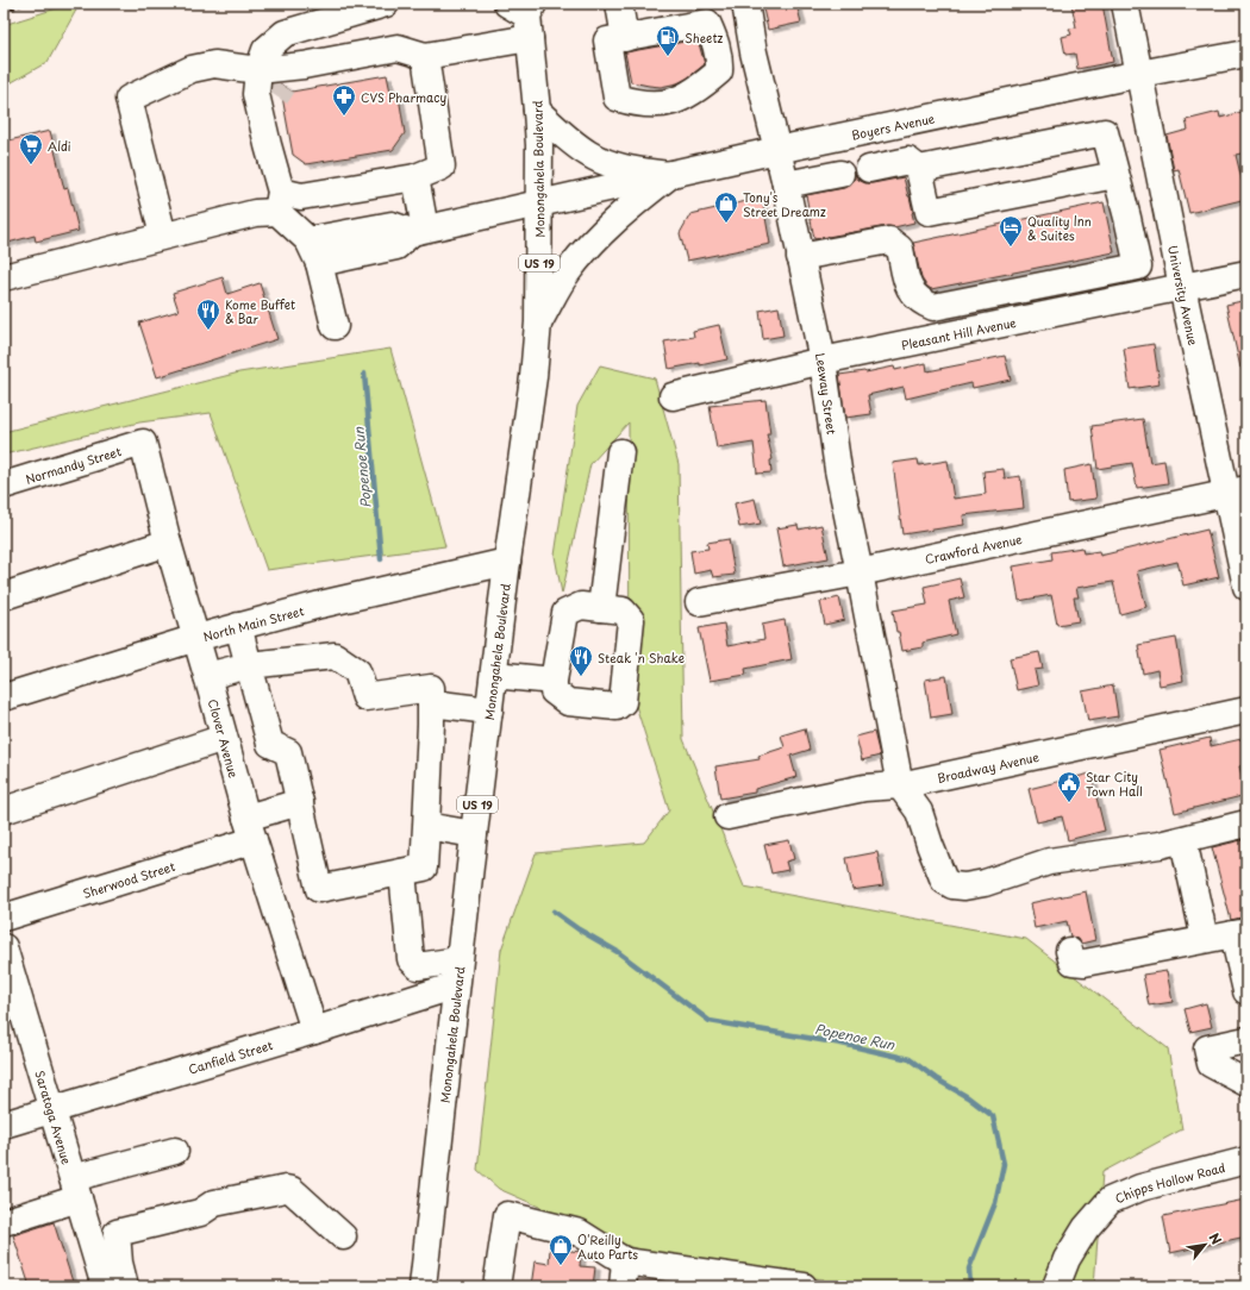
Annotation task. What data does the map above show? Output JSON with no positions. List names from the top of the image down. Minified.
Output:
{"streets":{"street":["Boyers Avenue","Monongahela Boulevard","US 19","University Avenue","Pleasant Hill Avenue","Leeway Street","Normandy Street","Crawford Avenue","North Main Street","Clover Avenue","Broadway Avenue","Sherwood Street","Canfield Street","Saratoga Avenue","Chipps Hollow Road"]},"crossings":[["Boyers Avenue","Monongahela Boulevard"],["Boyers Avenue","University Avenue"],["Boyers Avenue","Leeway Street"],["Monongahela Boulevard","North Main Street"],["Monongahela Boulevard","Canfield Street"],["University Avenue","Pleasant Hill Avenue"],["University Avenue","Crawford Avenue"],["Pleasant Hill Avenue","Leeway Street"],["Leeway Street","Crawford Avenue"],["Leeway Street","Broadway Avenue"],["Normandy Street","Clover Avenue"],["North Main Street","Clover Avenue"],["Clover Avenue","Sherwood Street"],["Clover Avenue","Canfield Street"],["Canfield Street","Saratoga Avenue"]],"water":["Popenoe Run"],"places":{"fuel station":["Sheetz"],"pharmacy":["CVS Pharmacy"],"supermarket":["Aldi"],"shop":["Tony's Street Dreamz","O'Reilly Auto Parts"],"hotel":["Quality Inn & Suites"],"restaurant":["Kome Buffet & Bar","Steak 'n Shake"],"public building":["Star City Town Hall"]},"north":"top right"}
